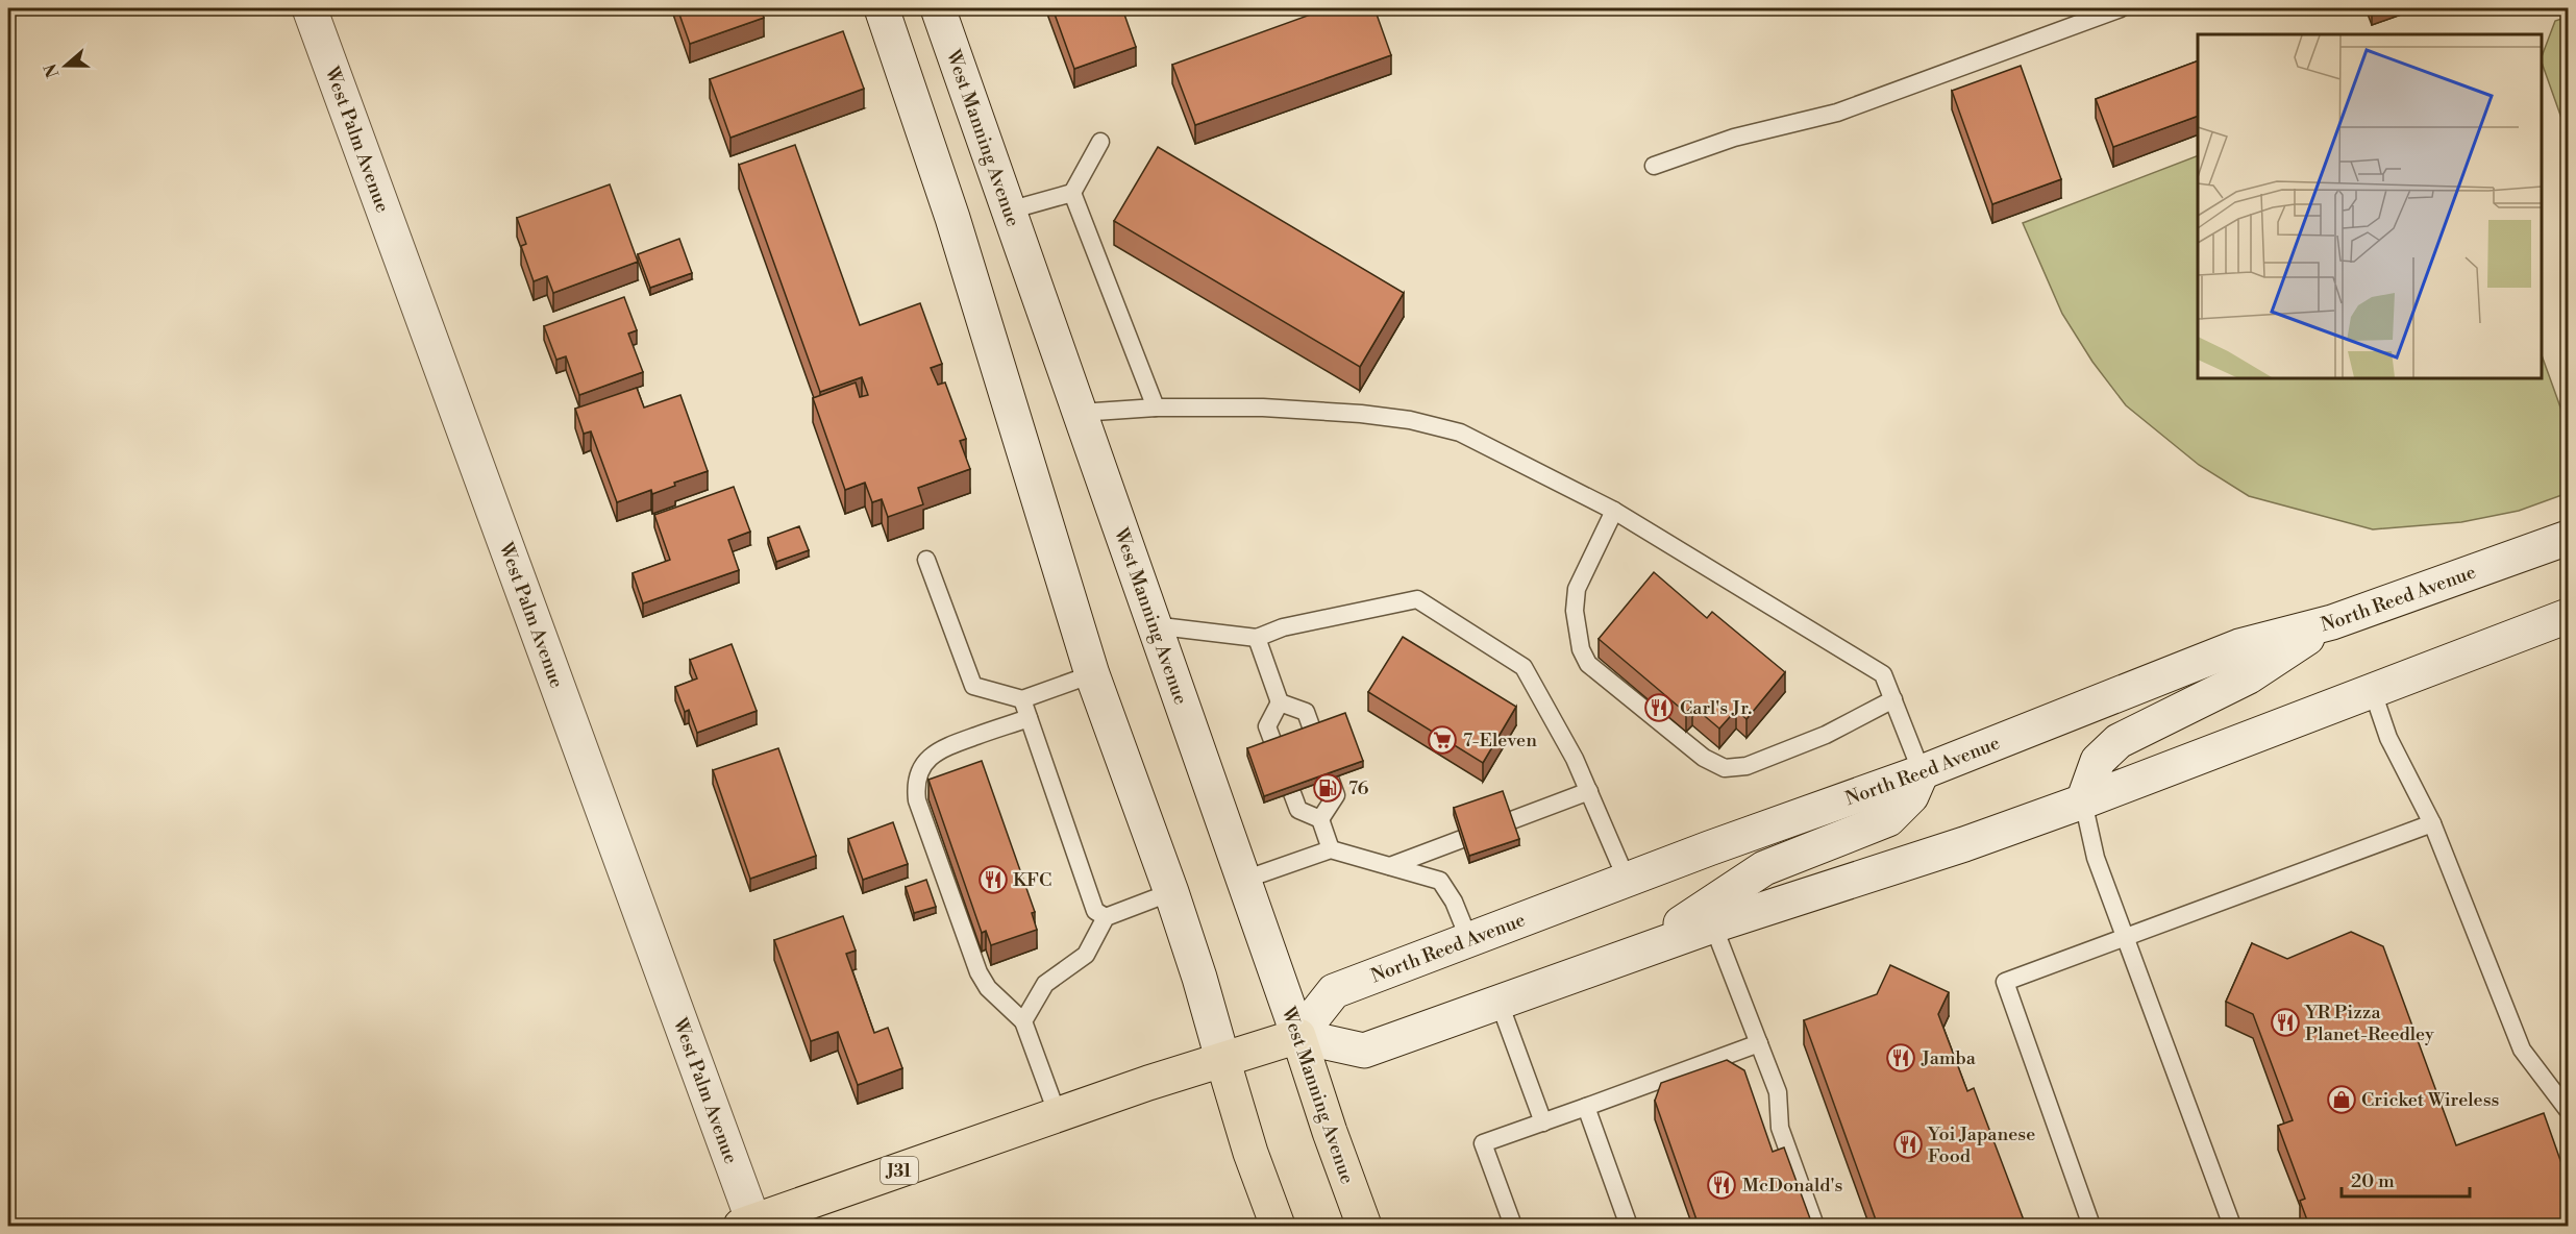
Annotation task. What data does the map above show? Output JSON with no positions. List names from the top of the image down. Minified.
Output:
{"streets":{"main road":["West Manning Avenue","J31"],"street":["West Palm Avenue","North Reed Avenue"]},"crossings":[["West Palm Avenue","J31"],["West Manning Avenue","North Reed Avenue"],["West Manning Avenue","J31"],["North Reed Avenue","J31"]],"places":{"restaurant":["Carl's Jr.","KFC","YR Pizza Planet-Reedley","Jamba","Yoi Japanese Food","McDonald's"],"supermarket":["7-Eleven"],"fuel station":["76"],"shop":["Cricket Wireless"]},"scale_bar":"20 m","north":"left"}
